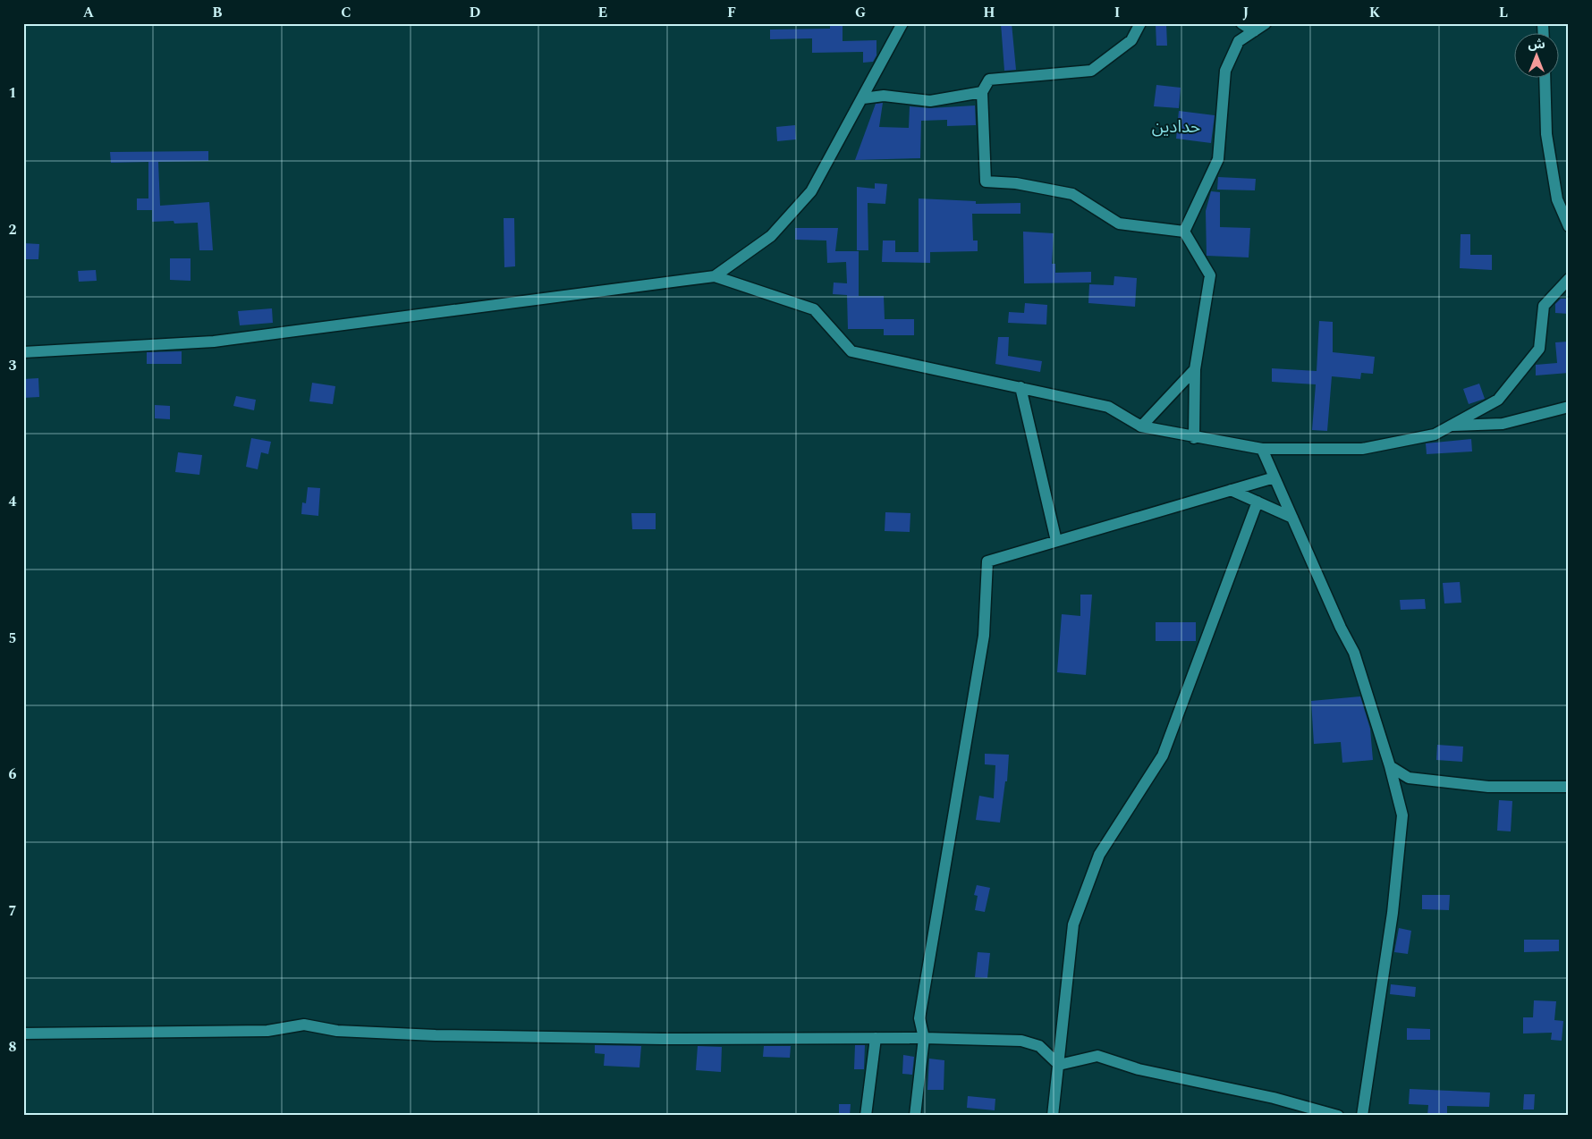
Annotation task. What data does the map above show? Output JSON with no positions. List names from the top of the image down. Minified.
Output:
{"districts":["حدادين"],"north":"top","grid":{"columns":["A","B","C","D","E","F","G","H","I","J","K","L"],"rows":["1","2","3","4","5","6","7","8"]}}
